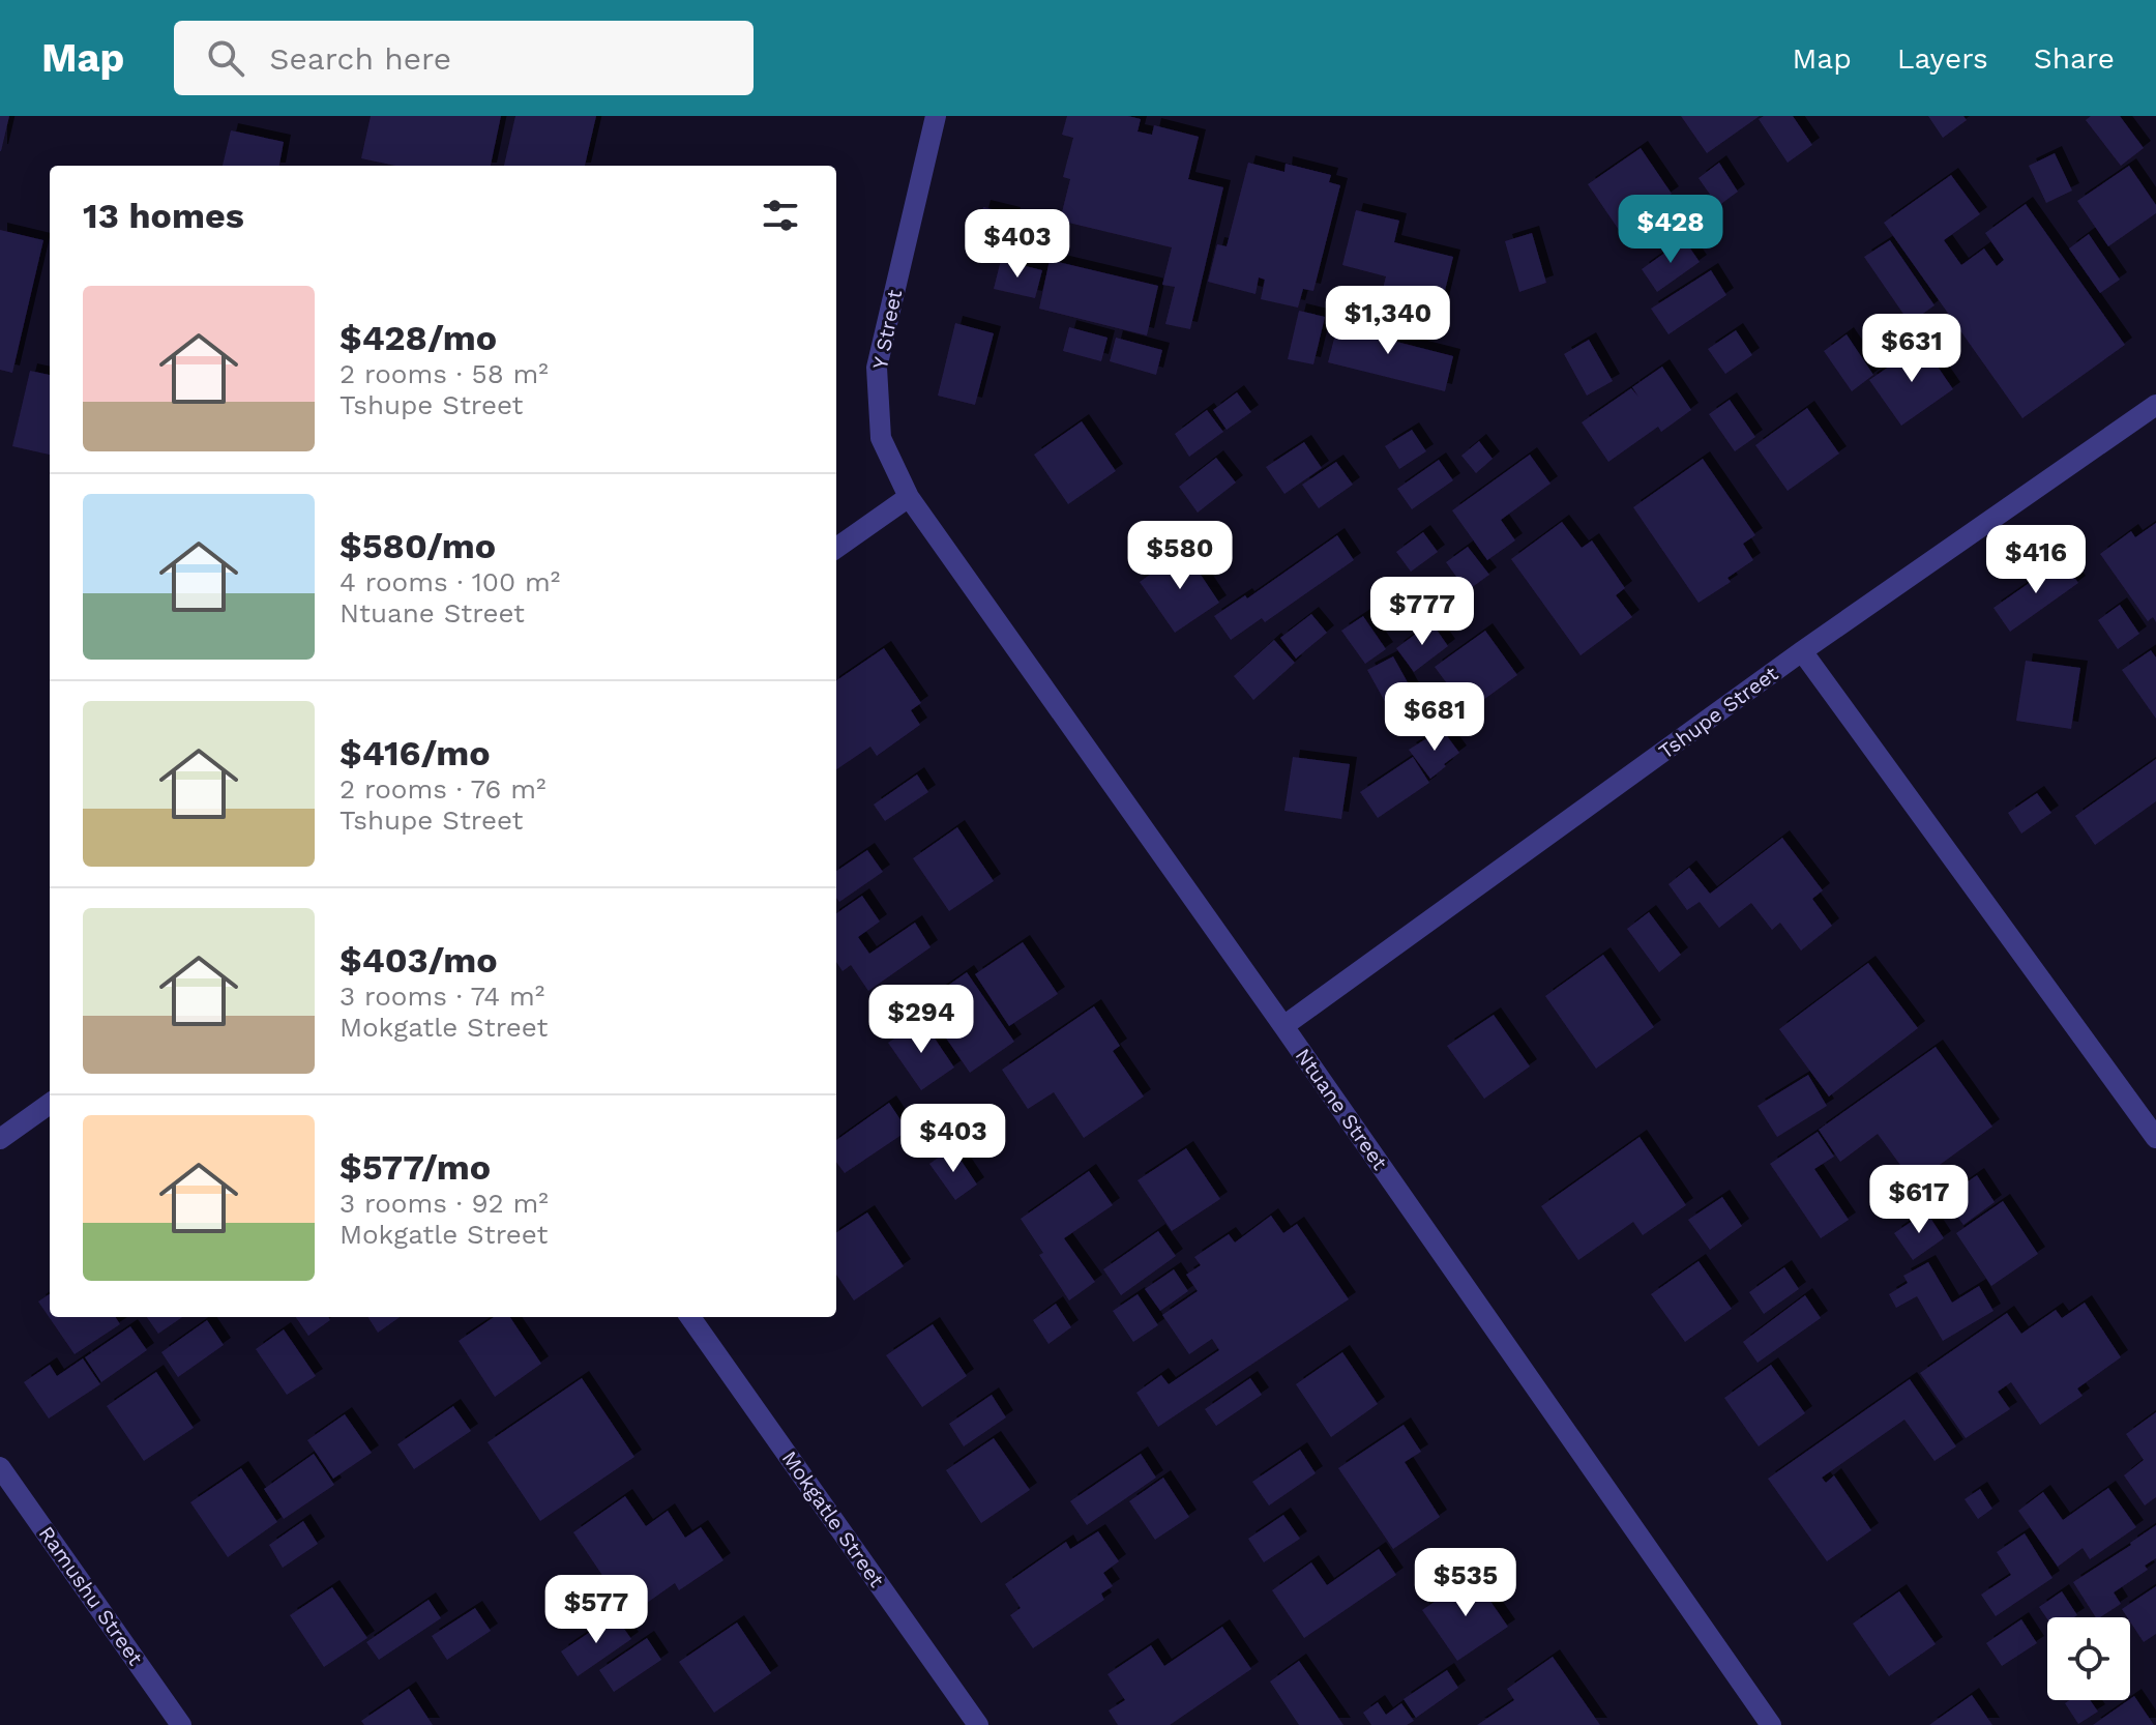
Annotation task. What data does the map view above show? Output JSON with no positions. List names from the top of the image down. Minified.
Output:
{"streets":{"street":["Y Street","Tshupe Street","Ntuane Street","Mokgatle Street","Ramushu Street"]},"crossings":[["Y Street","Ntuane Street"],["Tshupe Street","Ntuane Street"]],"page":{"header":"Map","search":"Search here","nav":["Map","Layers","Share"],"heading":"13 homes","price":["$428","$403","$1,340","$631","$580","$416","$777","$681","$294","$403","$617","$535","$577"],"list":[{"name":"$428/mo","note":"2 rooms · 58 m² · Tshupe Street"},{"name":"$580/mo","note":"4 rooms · 100 m² · Ntuane Street"},{"name":"$416/mo","note":"2 rooms · 76 m² · Tshupe Street"},{"name":"$403/mo","note":"3 rooms · 74 m² · Mokgatle Street"},{"name":"$577/mo","note":"3 rooms · 92 m² · Mokgatle Street"}]}}
